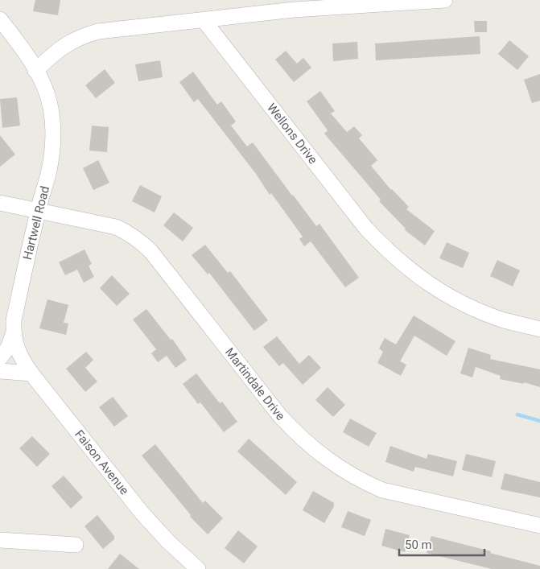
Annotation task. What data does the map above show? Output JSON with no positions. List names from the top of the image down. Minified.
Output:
{"streets":{"street":["Wellons Drive","Hartwell Road","Martindale Drive","Faison Avenue"]},"crossings":[["Hartwell Road","Martindale Drive"],["Hartwell Road","Faison Avenue"]],"scale_bar":"50 m"}
